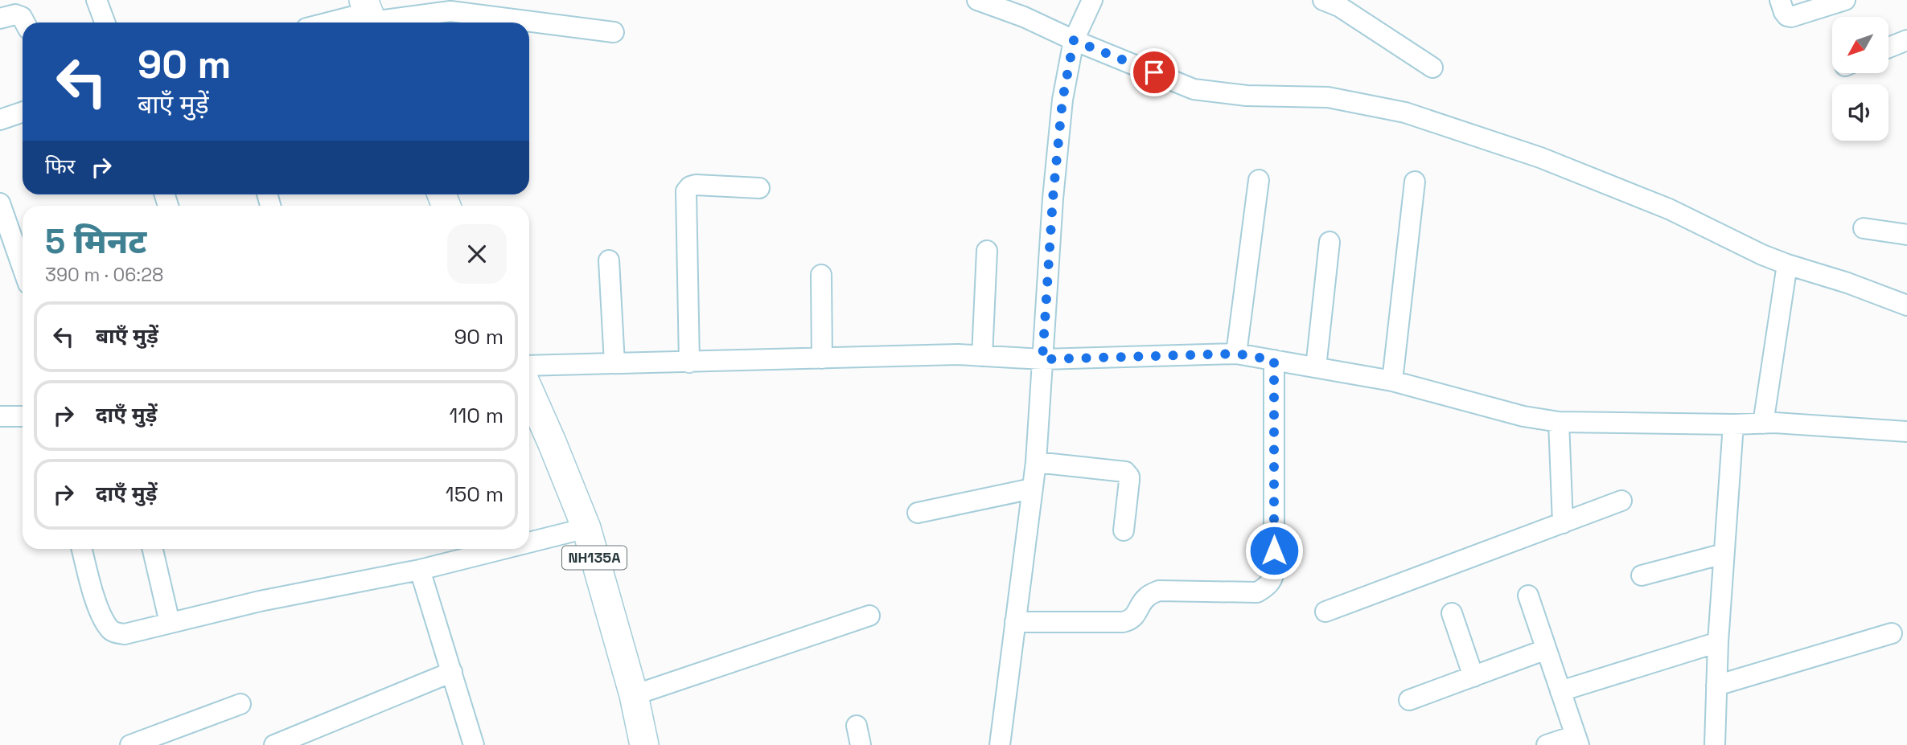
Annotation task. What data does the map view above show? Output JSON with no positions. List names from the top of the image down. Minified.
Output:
{"streets":{"highway":["NH135A"]},"north":"bottom left","page":{"turn":["90 m","बाएँ मुड़ें"],"then":"फिर","heading":["5 मिनट","390 m · 06:28"],"list":[{"name":"बाएँ मुड़ें","value":"90 m"},{"name":"दाएँ मुड़ें","value":"110 m"},{"name":"दाएँ मुड़ें","value":"150 m"}]}}
